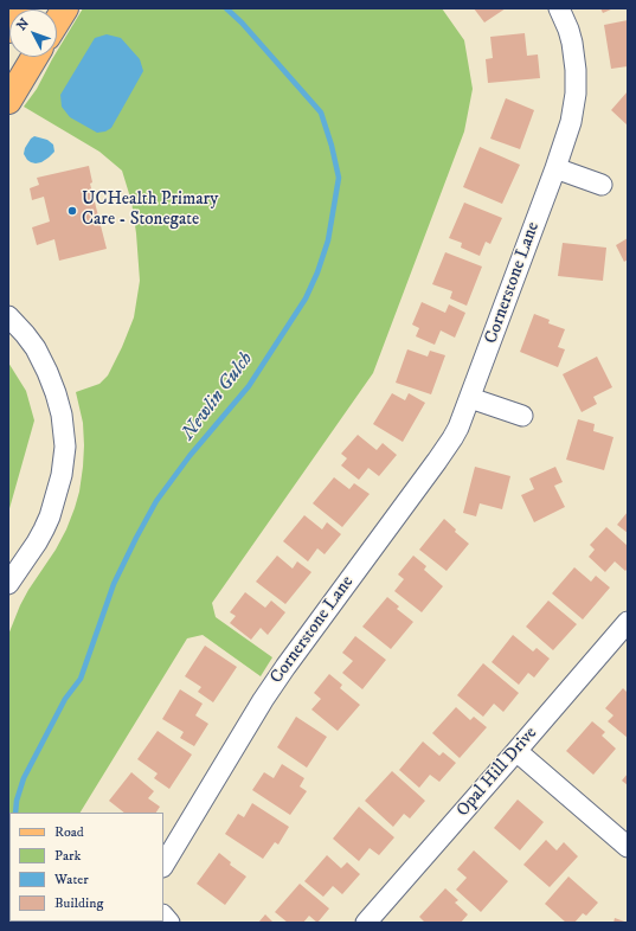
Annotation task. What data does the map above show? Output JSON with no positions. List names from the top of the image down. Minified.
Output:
{"streets":{"street":["Cornerstone Lane","Opal Hill Drive"]},"water":["Newlin Gulch"],"places":["UCHealth Primary Care - Stonegate"],"legend":["Road","Park","Water","Building"],"north":"top left"}
